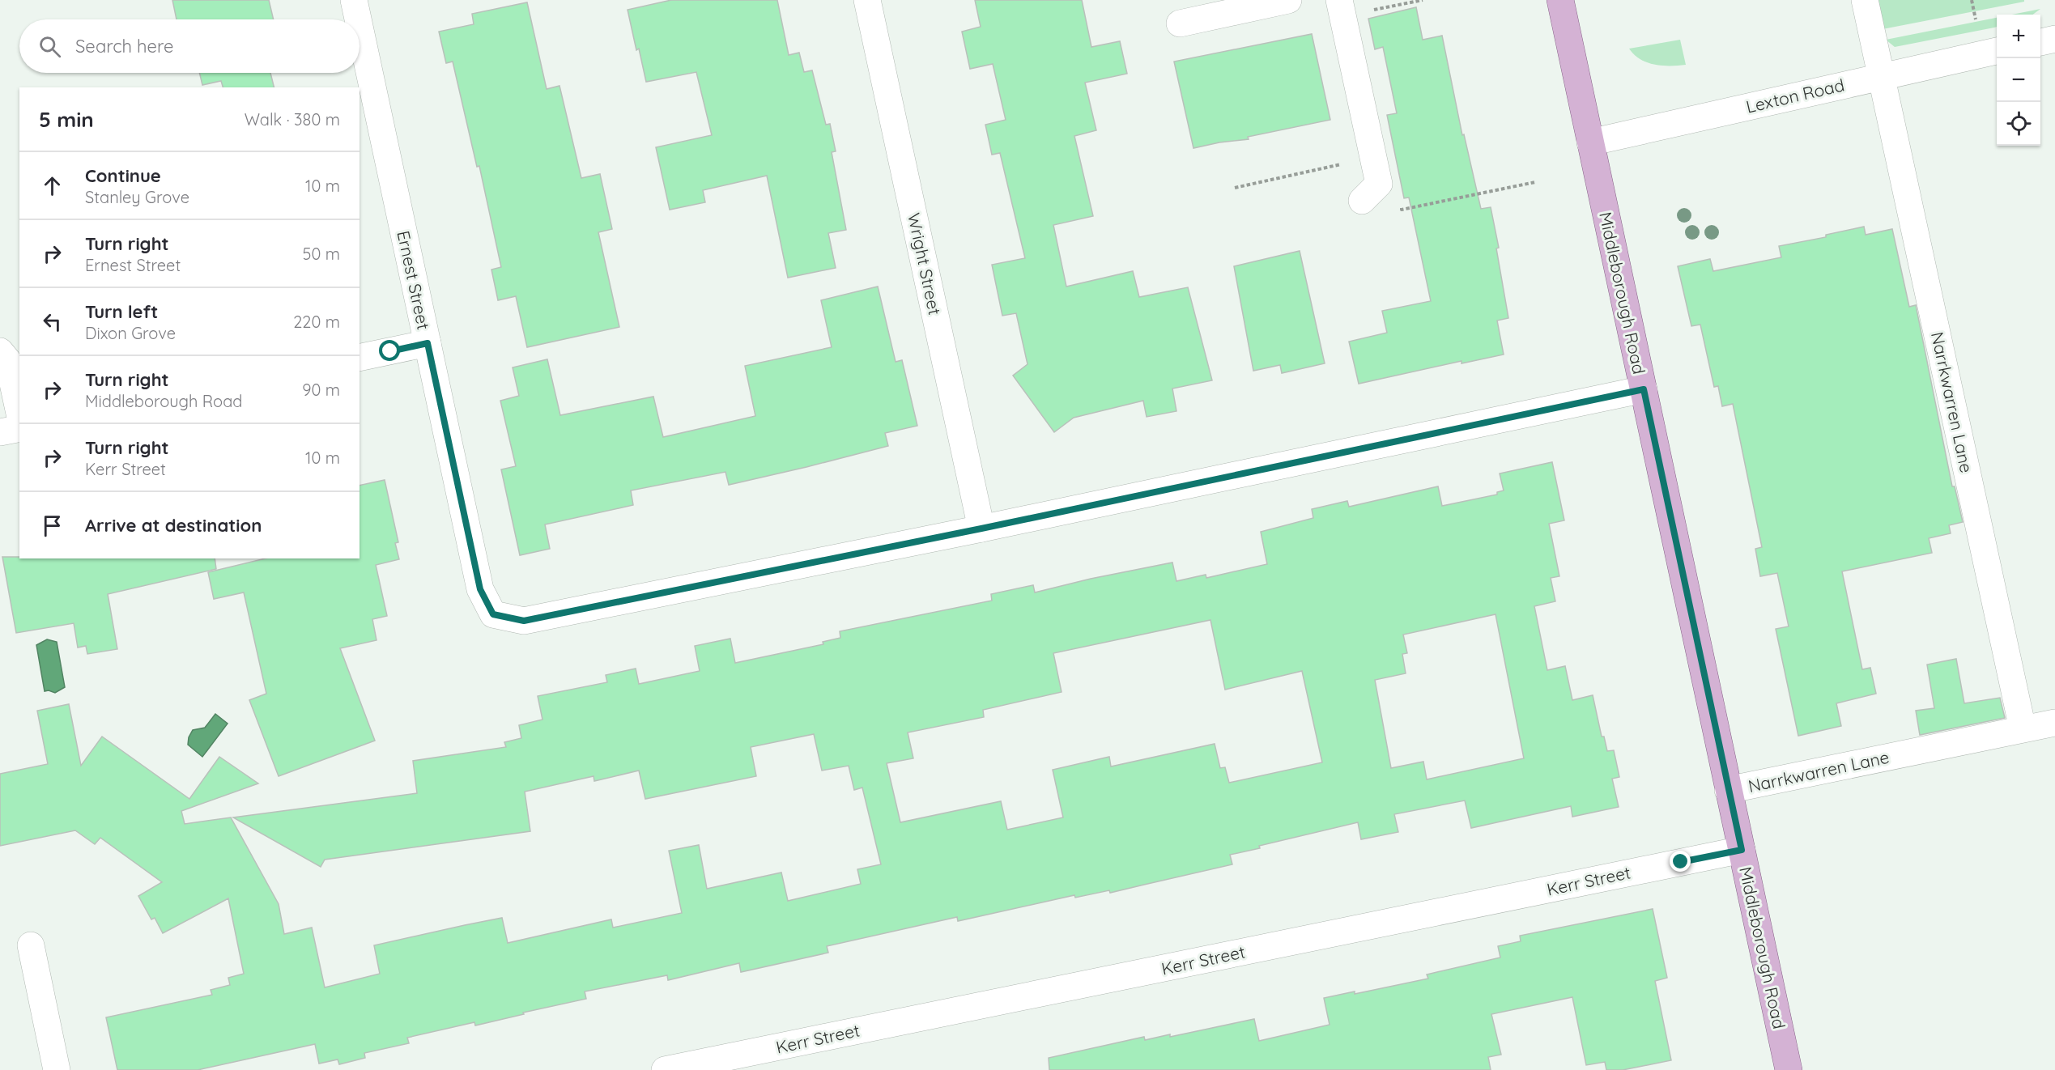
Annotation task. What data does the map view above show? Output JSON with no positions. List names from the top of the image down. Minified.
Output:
{"streets":{"main road":["Middleborough Road"],"street":["Lexton Road","Wright Street","Ernest Street","Narrkwarren Lane","Kerr Street"]},"crossings":[["Lexton Road","Middleborough Road"],["Lexton Road","Narrkwarren Lane"],["Wright Street","Ernest Street"],["Middleborough Road","Narrkwarren Lane"],["Middleborough Road","Kerr Street"]],"page":{"map_buttons":["+","−"],"search":"Search here","heading":["5 min","Walk · 380 m"],"list":[["Continue","Stanley Grove","10 m"],["Turn right","Ernest Street","50 m"],["Turn left","Dixon Grove","220 m"],["Turn right","Middleborough Road","90 m"],["Turn right","Kerr Street","10 m"],"Arrive at destination"]}}
